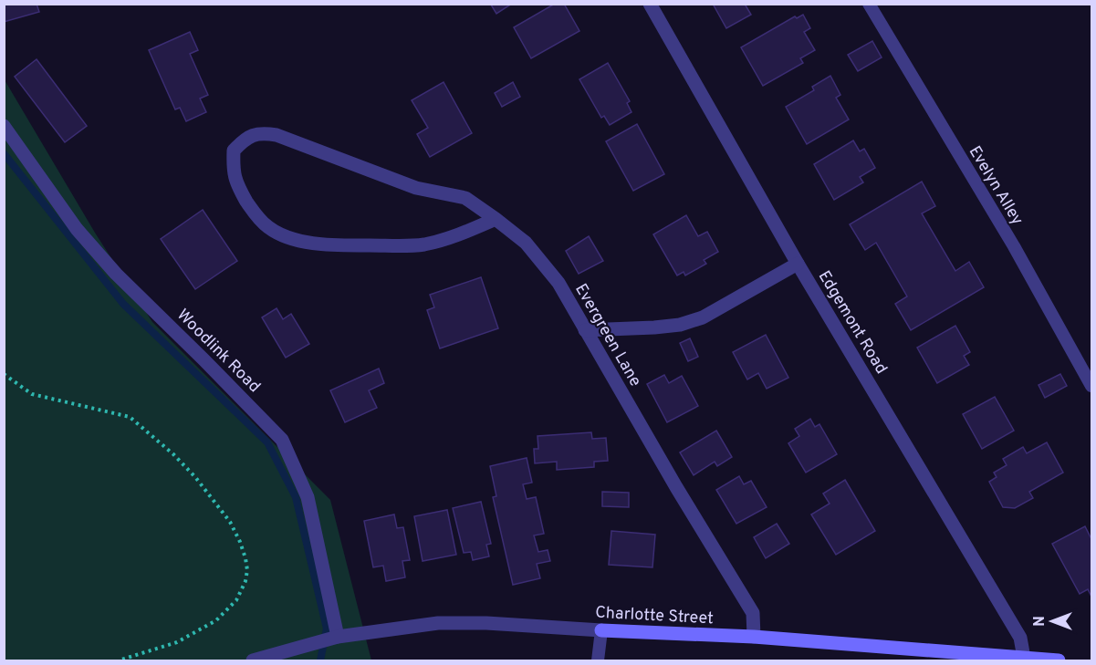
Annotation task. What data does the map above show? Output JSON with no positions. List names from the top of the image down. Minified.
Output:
{"streets":{"street":["Edgemont Road","Evergreen Lane","Woodlink Road","Charlotte Street"],"lane":["Evelyn Alley"]},"crossings":[["Edgemont Road","Charlotte Street"],["Evergreen Lane","Charlotte Street"],["Woodlink Road","Charlotte Street"]],"north":"left"}
